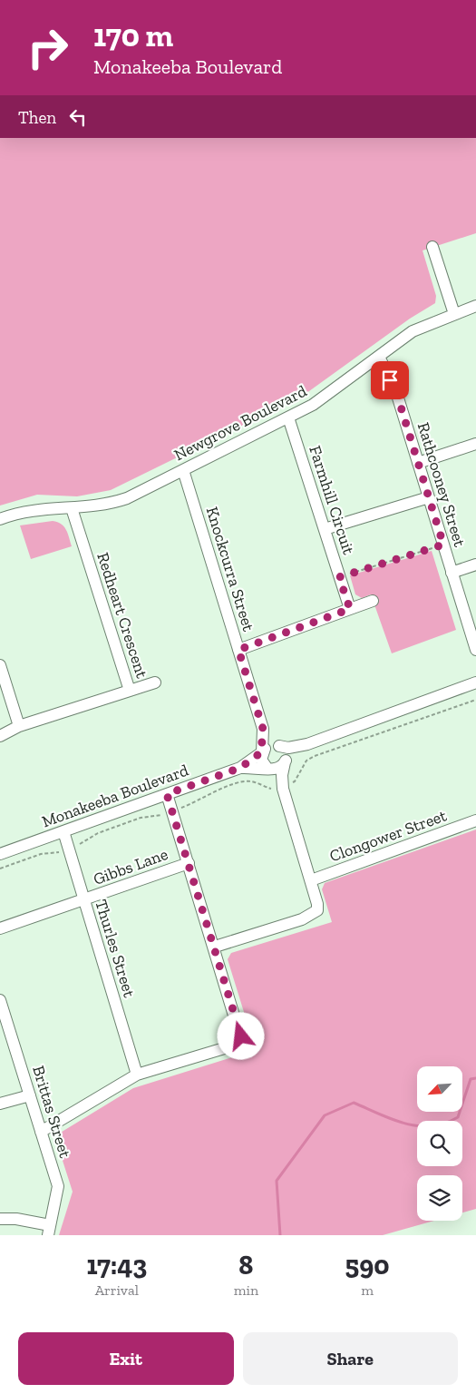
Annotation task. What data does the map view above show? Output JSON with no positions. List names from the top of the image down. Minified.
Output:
{"streets":{"street":["Newgrove Boulevard","Rathcooney Street","Farmhill Circuit","Knockcurra Street","Redheart Crescent","Monakeeba Boulevard","Clongower Street","Gibbs Lane","Thurles Street","Brittas Street"]},"crossings":[["Newgrove Boulevard","Rathcooney Street"],["Newgrove Boulevard","Farmhill Circuit"],["Newgrove Boulevard","Knockcurra Street"],["Newgrove Boulevard","Redheart Crescent"],["Knockcurra Street","Monakeeba Boulevard"],["Monakeeba Boulevard","Thurles Street"],["Gibbs Lane","Thurles Street"]],"north":"bottom left","page":{"turn":["170 m","Monakeeba Boulevard"],"then":"Then","eta":["17:43","Arrival","8","min","590","m"],"buttons":["Exit","Share"]}}
